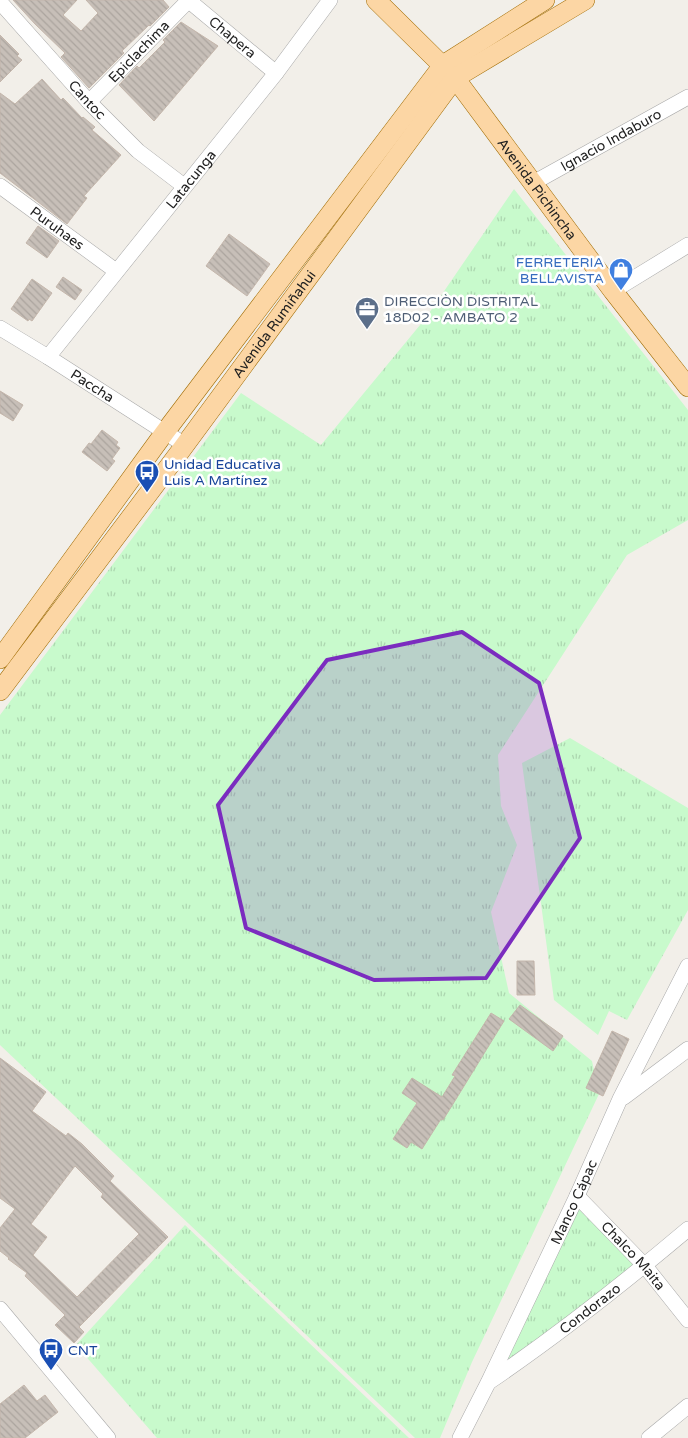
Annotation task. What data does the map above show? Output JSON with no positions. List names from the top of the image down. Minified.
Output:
{"streets":{"main road":["Avenida Pichincha","Avenida Rumiñahui"],"street":["Chapera","Epiclachima","Cantoc","Ignacio Indaburo","Latacunga","Puruhaes","Paccha","Manco Cápac","Chalco Maita","Condorazo"]},"crossings":[["Chapera","Epiclachima"],["Chapera","Latacunga"],["Epiclachima","Cantoc"],["Cantoc","Latacunga"],["Ignacio Indaburo","Avenida Pichincha"],["Latacunga","Puruhaes"],["Latacunga","Paccha"],["Avenida Pichincha","Avenida Rumiñahui"],["Avenida Rumiñahui","Paccha"],["Manco Cápac","Chalco Maita"],["Manco Cápac","Condorazo"],["Chalco Maita","Condorazo"]],"places":{"shop":["FERRETERIA BELLAVISTA"],"office":["DIRECCIÒN DISTRITAL 18D02 - AMBATO 2"],"bus stop":["Unidad Educativa Luis A Martínez","CNT"]}}
